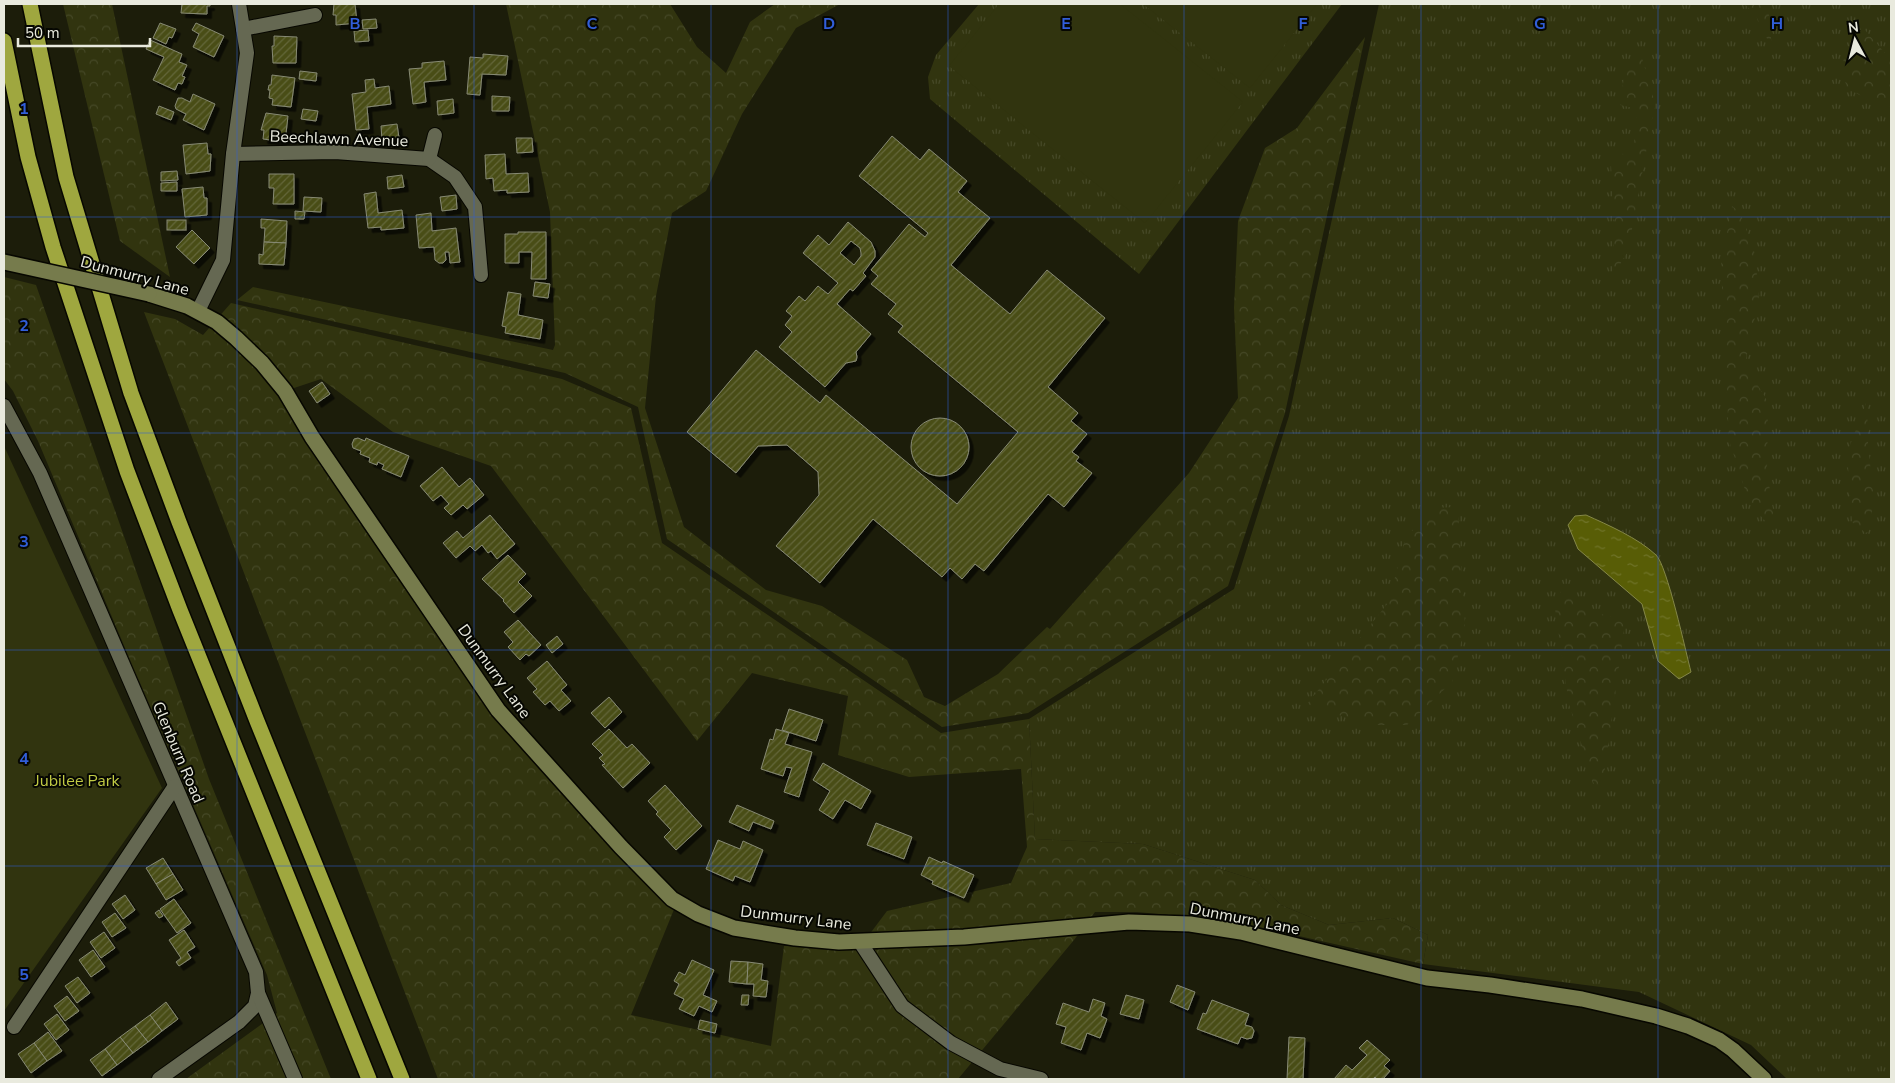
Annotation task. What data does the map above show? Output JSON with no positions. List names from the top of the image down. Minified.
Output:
{"streets":{"street":["Beechlawn Avenue","Dunmurry Lane","Glenburn Road"]},"parks":["Jubilee Park"],"scale_bar":"50 m","north":"top","grid":{"columns":["B","C","D","E","F","G","H"],"rows":["1","2","3","4","5"]}}
